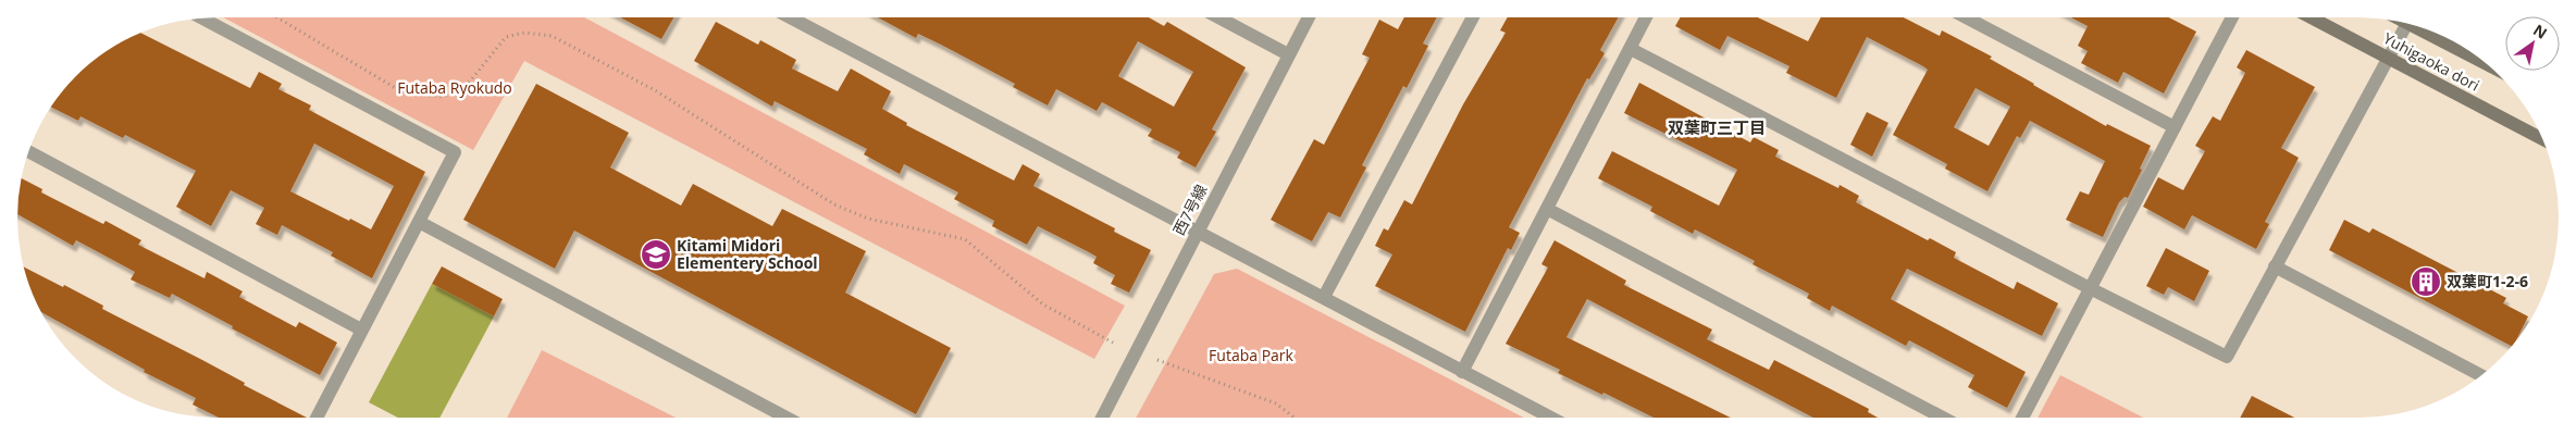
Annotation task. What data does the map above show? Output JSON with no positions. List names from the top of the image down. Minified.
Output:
{"streets":{"main road":["Yuhigaoka dori"],"street":["西7号線"]},"districts":["双葉町三丁目"],"parks":["Futaba Ryokudo","Futaba Park"],"places":{"school or university":["Kitami Midori Elementery School"],"building":["双葉町1-2-6"]},"north":"top right"}
